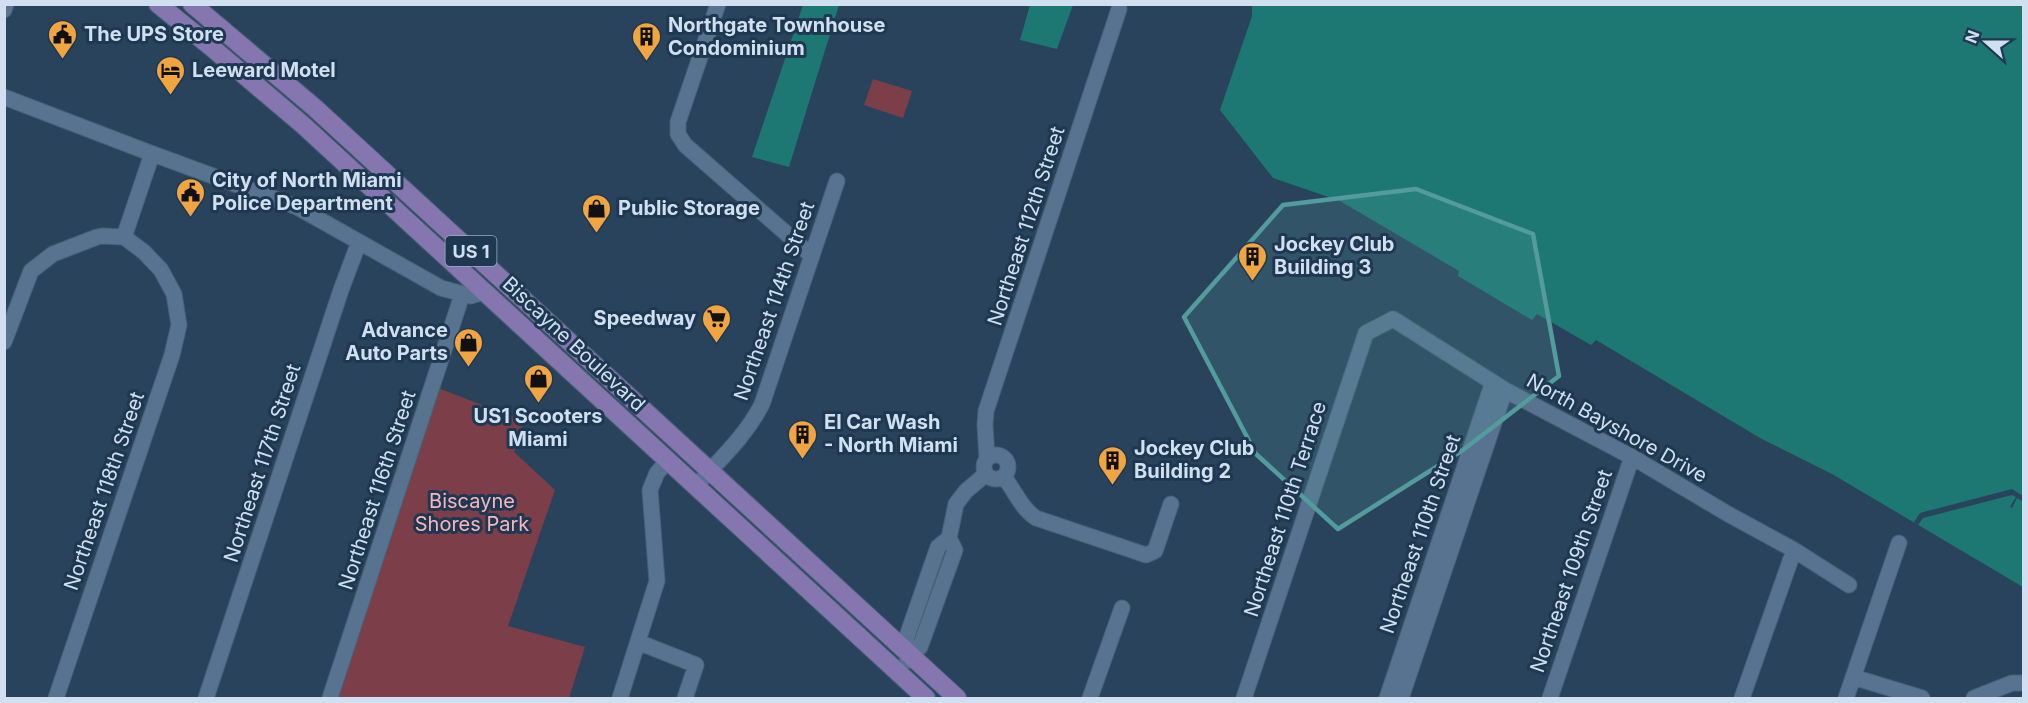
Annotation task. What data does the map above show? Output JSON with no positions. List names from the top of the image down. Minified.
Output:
{"streets":{"main road":["US 1","Biscayne Boulevard"],"street":["Northeast 112th Street","Northeast 114th Street","North Bayshore Drive","Northeast 117th Street","Northeast 116th Street","Northeast 118th Street","Northeast 110th Terrace","Northeast 110th Street","Northeast 109th Street"]},"crossings":[["Northeast 114th Street","Biscayne Boulevard"],["North Bayshore Drive","Northeast 110th Terrace"],["North Bayshore Drive","Northeast 110th Street"],["North Bayshore Drive","Northeast 109th Street"]],"parks":["Biscayne Shores Park"],"places":{"public building":["The UPS Store","City of North Miami Police Department"],"building":["Northgate Townhouse Condominium","Jockey Club Building 3","El Car Wash - North Miami","Jockey Club Building 2"],"hotel":["Leeward Motel"],"shop":["Public Storage","Advance Auto Parts","US1 Scooters Miami"],"supermarket":["Speedway"]},"north":"left"}
